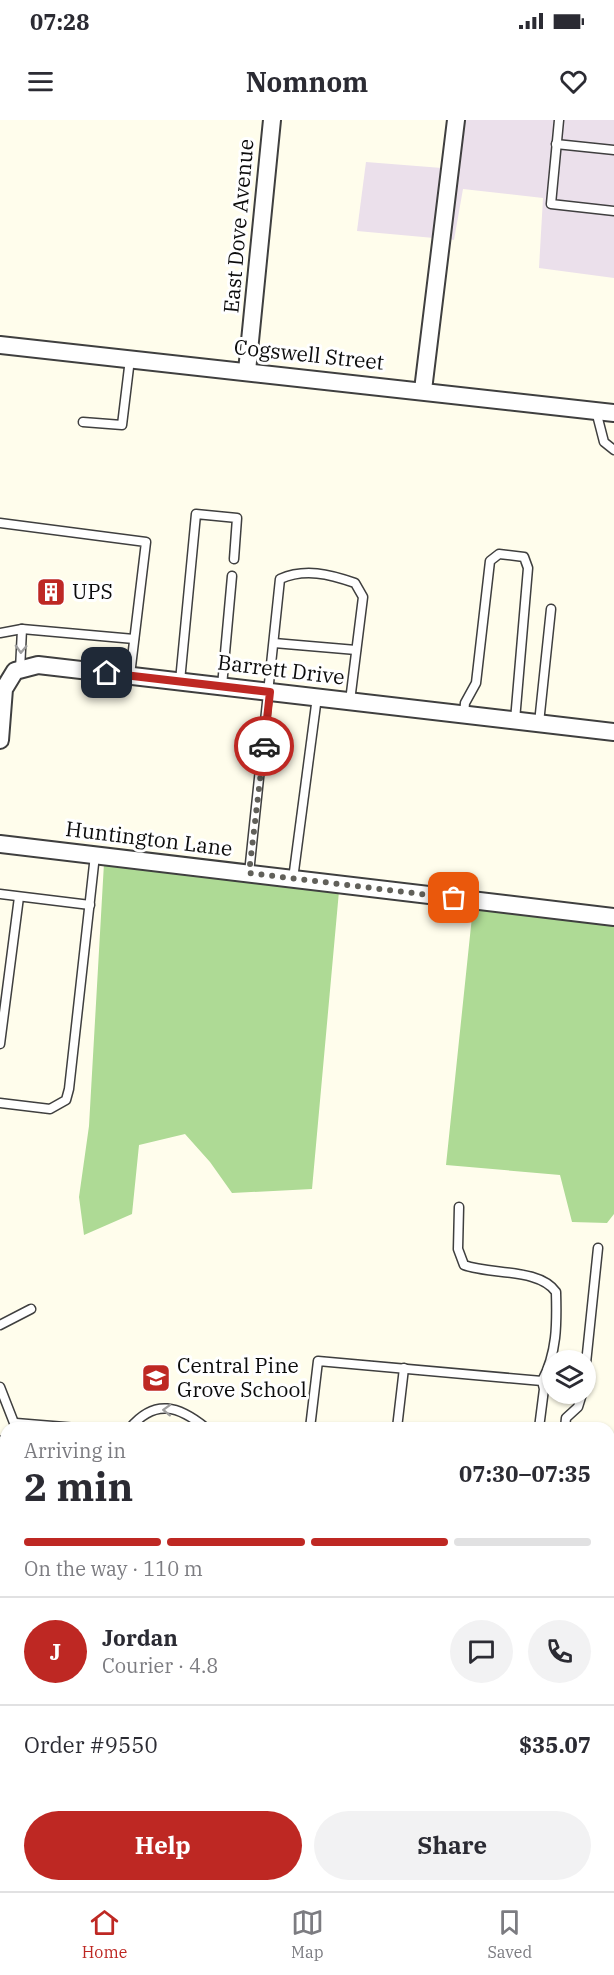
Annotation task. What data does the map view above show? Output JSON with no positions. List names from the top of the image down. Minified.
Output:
{"streets":{"street":["East Dove Avenue","Cogswell Street","Barrett Drive","Huntington Lane"]},"crossings":[["East Dove Avenue","Cogswell Street"]],"places":{"building":["UPS"],"school or university":["Central Pine Grove School"]},"page":{"status":"07:28","header":"Nomnom","heading":["2 min","Arriving in","07:30–07:35"],"panel":["Jordan","Courier · 4.8","Order #9550","$35.07"],"bar":"On the way · 110 m","round":"J","buttons":["Help","Share"],"tabs":["Home","Map","Saved"]}}
